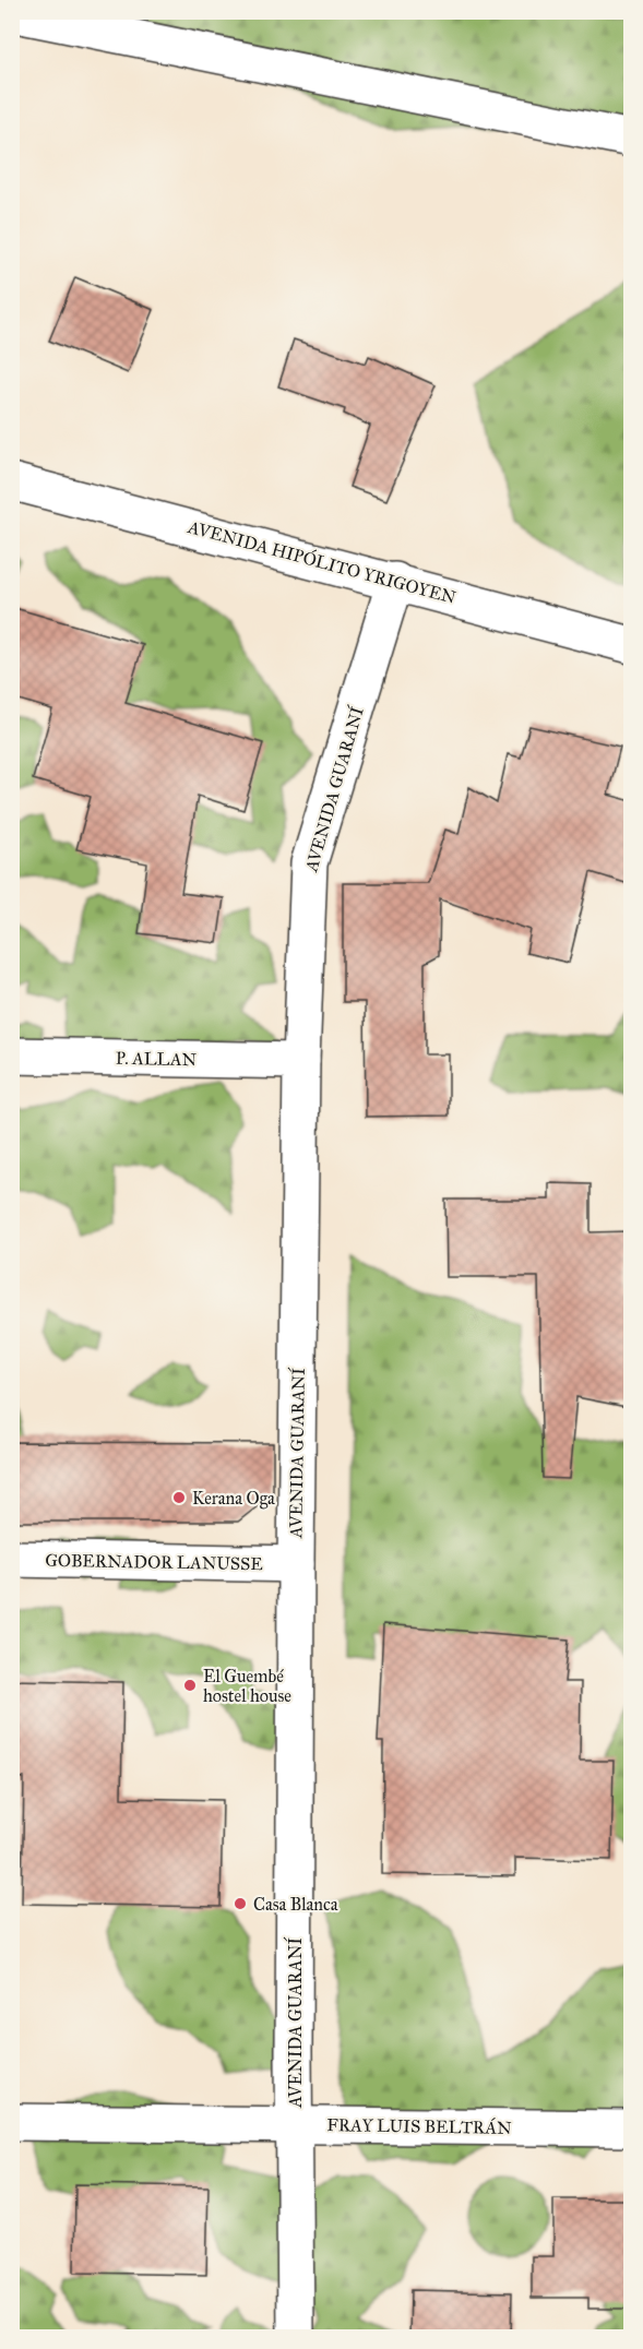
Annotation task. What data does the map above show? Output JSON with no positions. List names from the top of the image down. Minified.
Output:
{"streets":{"main road":["AVENIDA HIPÓLITO YRIGOYEN","AVENIDA GUARANÍ","P. ALLAN","GOBERNADOR LANUSSE","FRAY LUIS BELTRÁN"]},"crossings":[["AVENIDA HIPÓLITO YRIGOYEN","AVENIDA GUARANÍ"],["AVENIDA GUARANÍ","P. ALLAN"],["AVENIDA GUARANÍ","GOBERNADOR LANUSSE"],["AVENIDA GUARANÍ","FRAY LUIS BELTRÁN"]],"places":["Kerana Oga","El Guembé hostel house","Casa Blanca"]}
